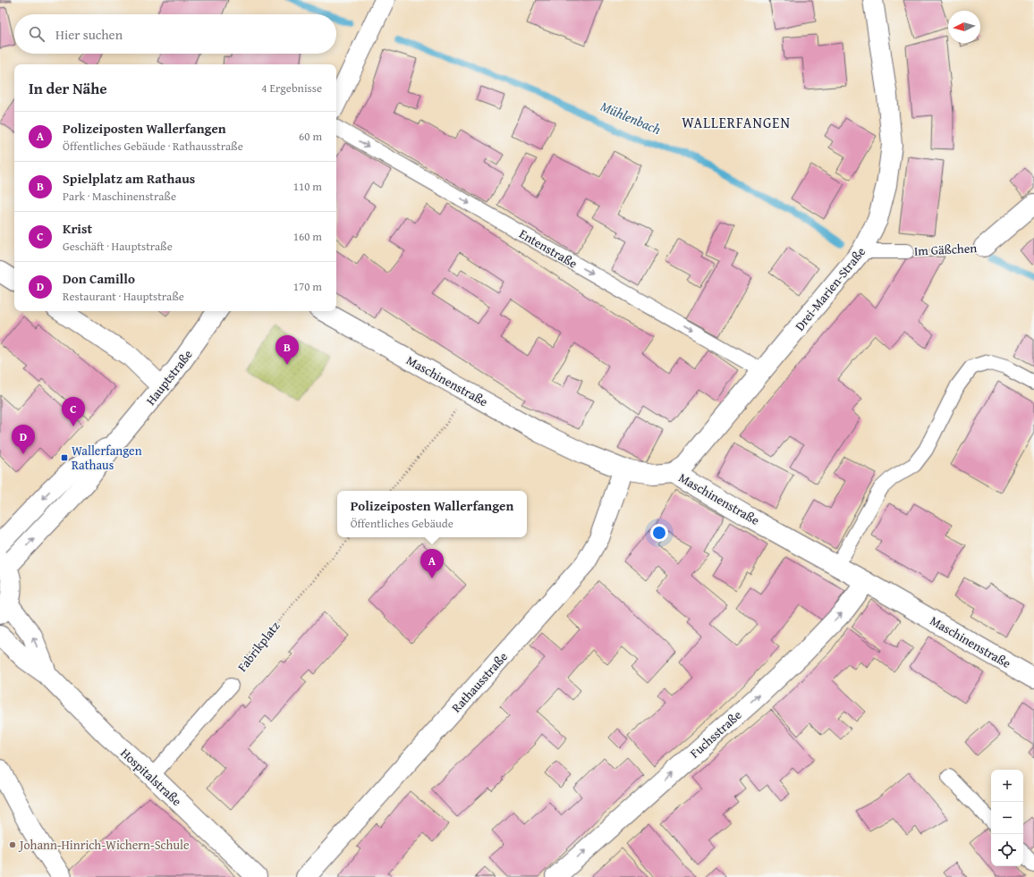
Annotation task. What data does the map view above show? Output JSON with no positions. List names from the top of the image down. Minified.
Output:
{"streets":{"street":["Im Gäßchen","Drei-Marien-Straße","Hauptstraße","Maschinenstraße","Rathausstraße","Fuchsstraße","Hospitalstraße"],"lane":["Entenstraße","Fabrikplatz"]},"crossings":[["Entenstraße","Drei-Marien-Straße"],["Im Gäßchen","Drei-Marien-Straße"],["Drei-Marien-Straße","Maschinenstraße"],["Maschinenstraße","Rathausstraße"],["Maschinenstraße","Fuchsstraße"],["Fabrikplatz","Hospitalstraße"]],"one_way":["Entenstraße","Fuchsstraße"],"districts":["WALLERFANGEN"],"water":["Mühlenbach"],"places":{"transit":["Wallerfangen Rathaus"],"other":["Johann-Hinrich-Wichern-Schule"]},"north":"left","page":{"search":"Hier suchen","heading":["In der Nähe","4 Ergebnisse"],"list":[{"mark":"A","name":"Polizeiposten Wallerfangen","note":"Öffentliches Gebäude · Rathausstraße","value":"60 m"},{"mark":"B","name":"Spielplatz am Rathaus","note":"Park · Maschinenstraße","value":"110 m"},{"mark":"C","name":"Krist","note":"Geschäft · Hauptstraße","value":"160 m"},{"mark":"D","name":"Don Camillo","note":"Restaurant · Hauptstraße","value":"170 m"}],"pins":["B","C","D","A"],"popup":["Polizeiposten Wallerfangen","Öffentliches Gebäude"],"map_buttons":["+","−"]}}
